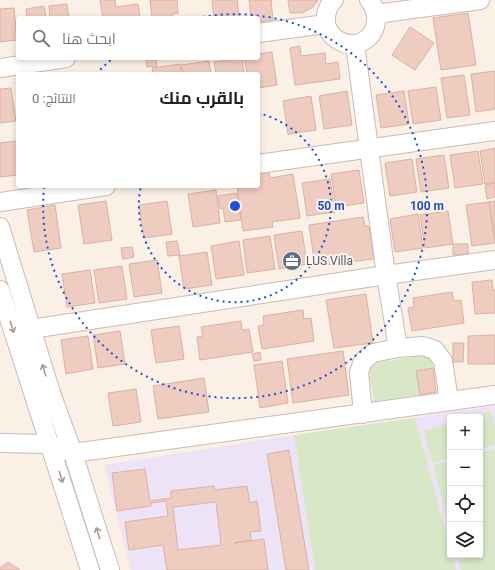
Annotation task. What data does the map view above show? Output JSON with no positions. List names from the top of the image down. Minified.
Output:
{"places":{"office":["LUS Villa"]},"page":{"search":"ابحث هنا","heading":["بالقرب منك","النتائج: 0"],"map_buttons":["+","−"]},"rings":["50 m","100 m"]}
